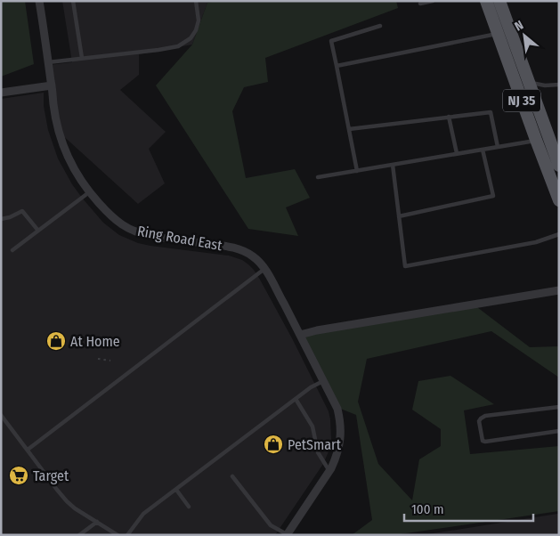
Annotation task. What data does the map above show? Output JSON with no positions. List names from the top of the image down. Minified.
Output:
{"streets":{"main road":["NJ 35"],"street":["Ring Road East"]},"places":{"shop":["At Home","PetSmart"],"supermarket":["Target"]},"scale_bar":"100 m","north":"top left"}
